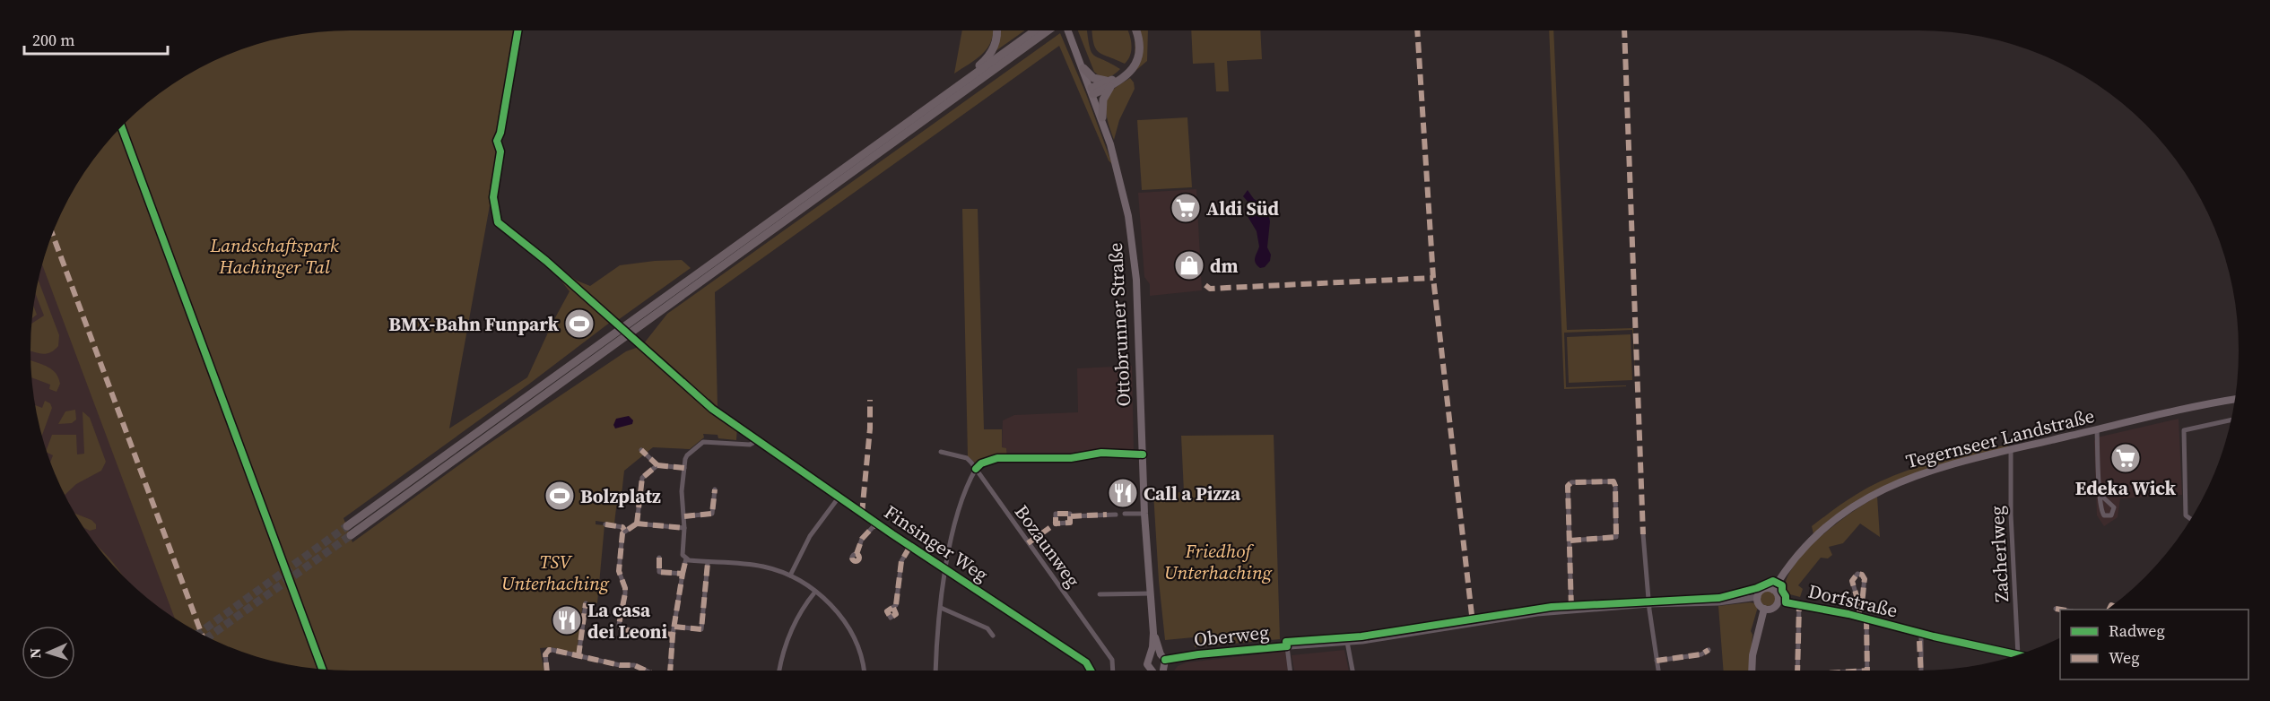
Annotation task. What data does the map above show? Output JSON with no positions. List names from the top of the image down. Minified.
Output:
{"streets":{"main road":["Ottobrunner Straße","Tegernseer Landstraße"],"street":["Finsinger Weg","Bozaunweg","Zacherlweg","Dorfstraße","Oberweg"]},"crossings":[["Ottobrunner Straße","Oberweg"],["Tegernseer Landstraße","Zacherlweg"],["Tegernseer Landstraße","Dorfstraße"],["Tegernseer Landstraße","Oberweg"],["Dorfstraße","Oberweg"]],"parks":["Landschaftspark Hachinger Tal","Friedhof Unterhaching","TSV Unterhaching"],"places":{"supermarket":["Aldi Süd","Edeka Wick"],"shop":["dm"],"sports":["BMX-Bahn Funpark","Bolzplatz"],"restaurant":["Call a Pizza","La casa dei Leoni"]},"legend":["Radweg","Weg"],"scale_bar":"200 m","north":"left"}
